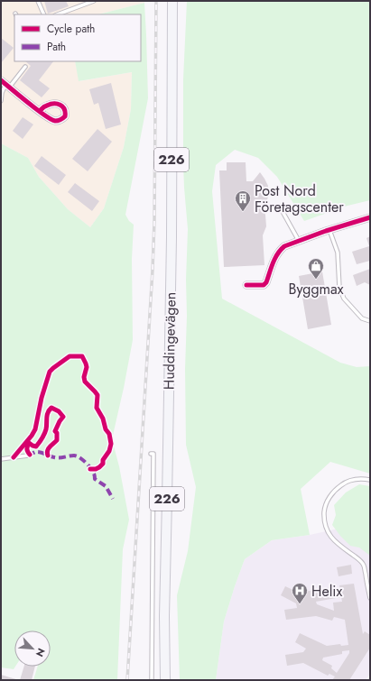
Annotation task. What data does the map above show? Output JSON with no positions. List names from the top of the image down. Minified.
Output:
{"streets":{"main road":["226","Huddingevägen"]},"places":{"building":["Post Nord Företagscenter"],"shop":["Byggmax"],"hospital":["Helix"]},"legend":["Cycle path","Path"],"north":"bottom right"}
